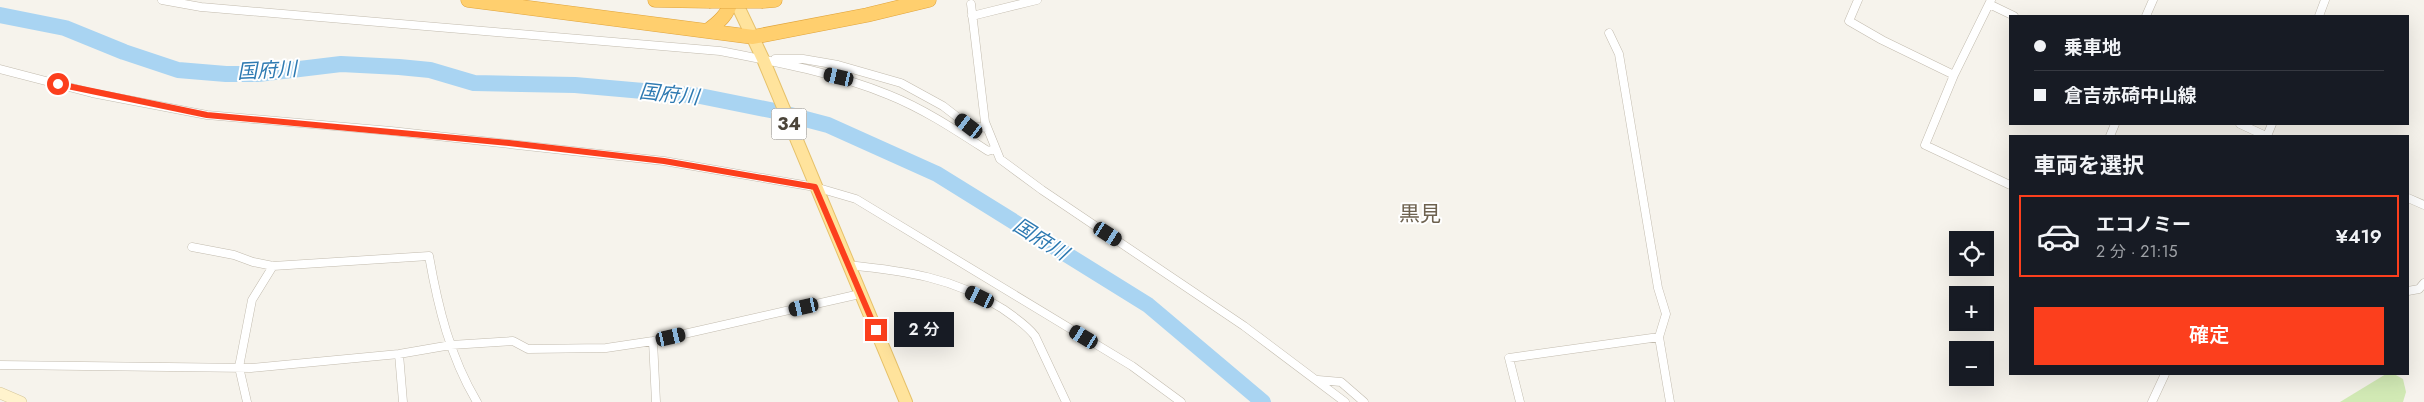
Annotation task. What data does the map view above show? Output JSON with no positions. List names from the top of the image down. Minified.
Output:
{"streets":{"main road":["34"]},"districts":["黒見"],"water":["国府川"],"page":{"banner":["乗車地","倉吉赤碕中山線"],"heading":"車両を選択","list":[{"name":"エコノミー","note":"2 分 · 21:15","value":"¥419"}],"map_buttons":["+","−"],"buttons":"確定","bubble":"2 分"}}
